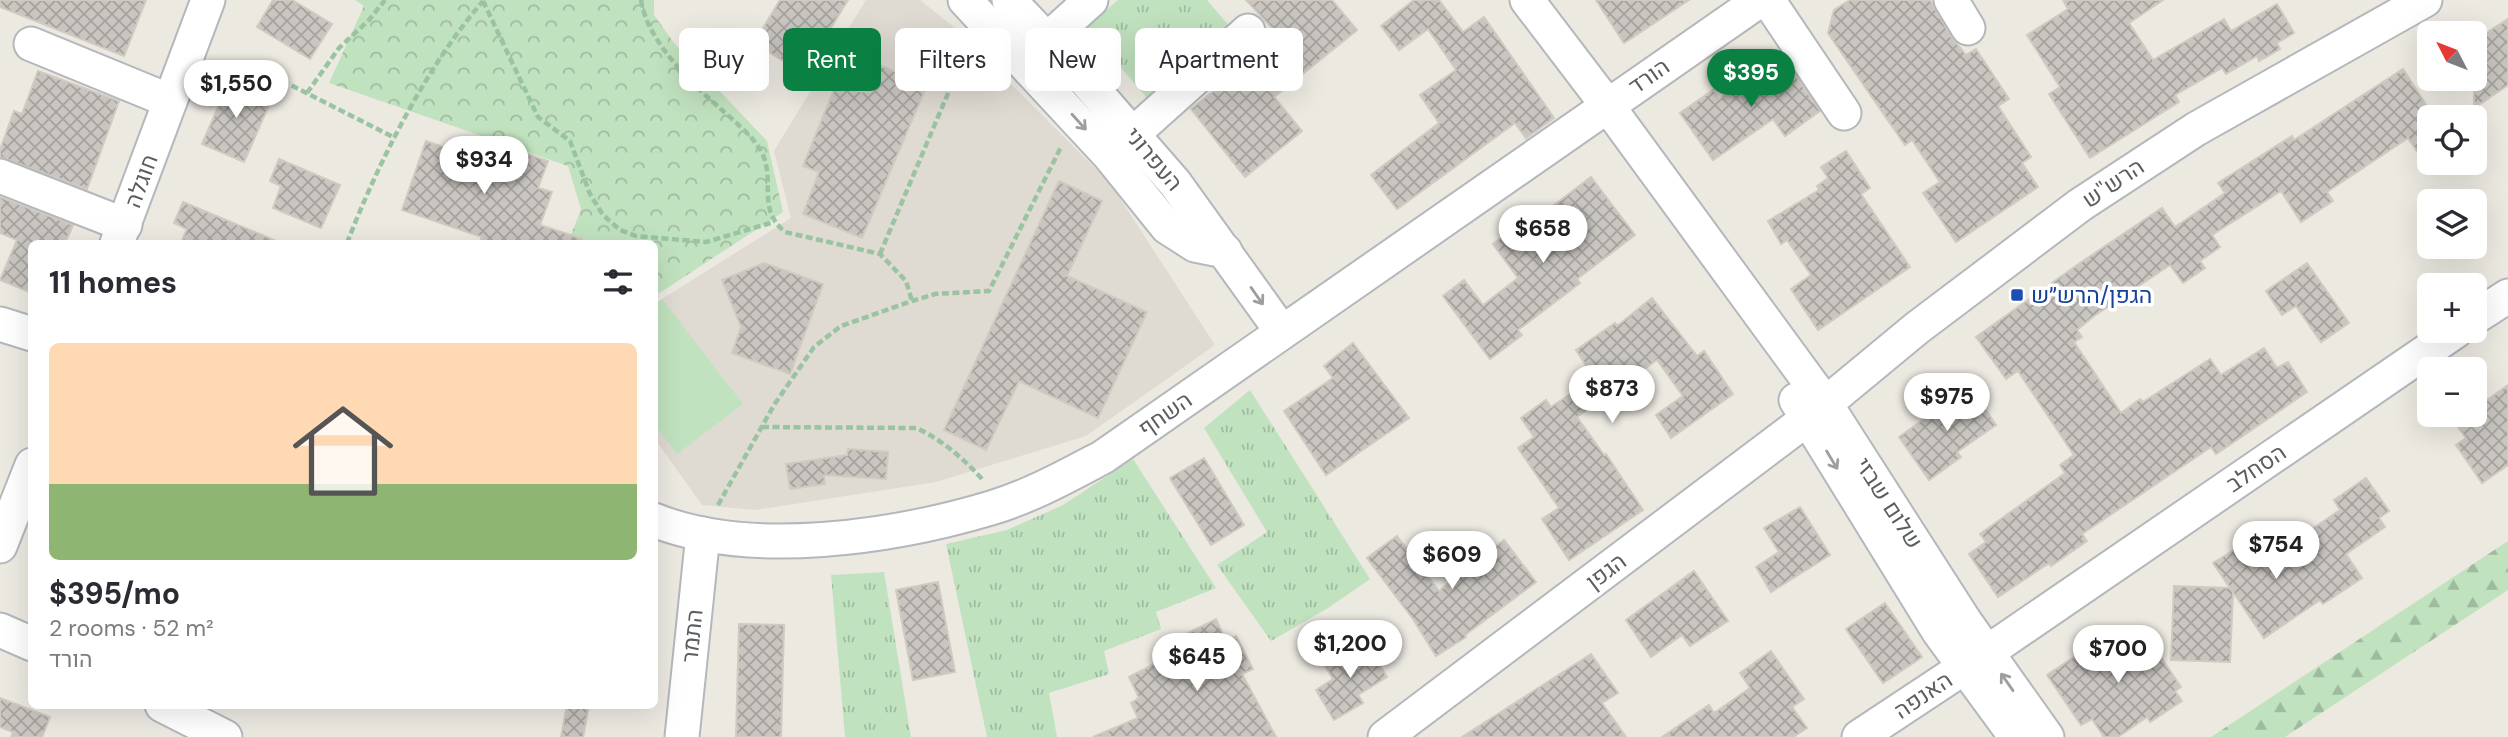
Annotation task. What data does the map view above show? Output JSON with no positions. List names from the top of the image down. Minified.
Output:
{"streets":{"street":["הורד","העפרוני","חוגלה","הרש''ש","השחף","הסחלב","שלום שבזי","הגפן","התמר","האנפה"]},"crossings":[["הורד","השחף"],["הורד","שלום שבזי"],["העפרוני","השחף"],["הרש''ש","שלום שבזי"],["הרש''ש","הגפן"],["השחף","שלום שבזי"],["השחף","התמר"],["הסחלב","שלום שבזי"],["הסחלב","האנפה"],["שלום שבזי","הגפן"],["שלום שבזי","האנפה"]],"places":{"transit":["הגפן/הרש״ש"]},"north":"top left","page":{"map_buttons":["+","−"],"chip":["Buy","Rent","Filters","New","Apartment"],"price":["$395","$1,550","$934","$658","$873","$975","$754","$609","$1,200","$700","$645"],"heading":"11 homes","list":[{"name":"$395/mo","note":"2 rooms · 52 m² · הורד"}]}}
